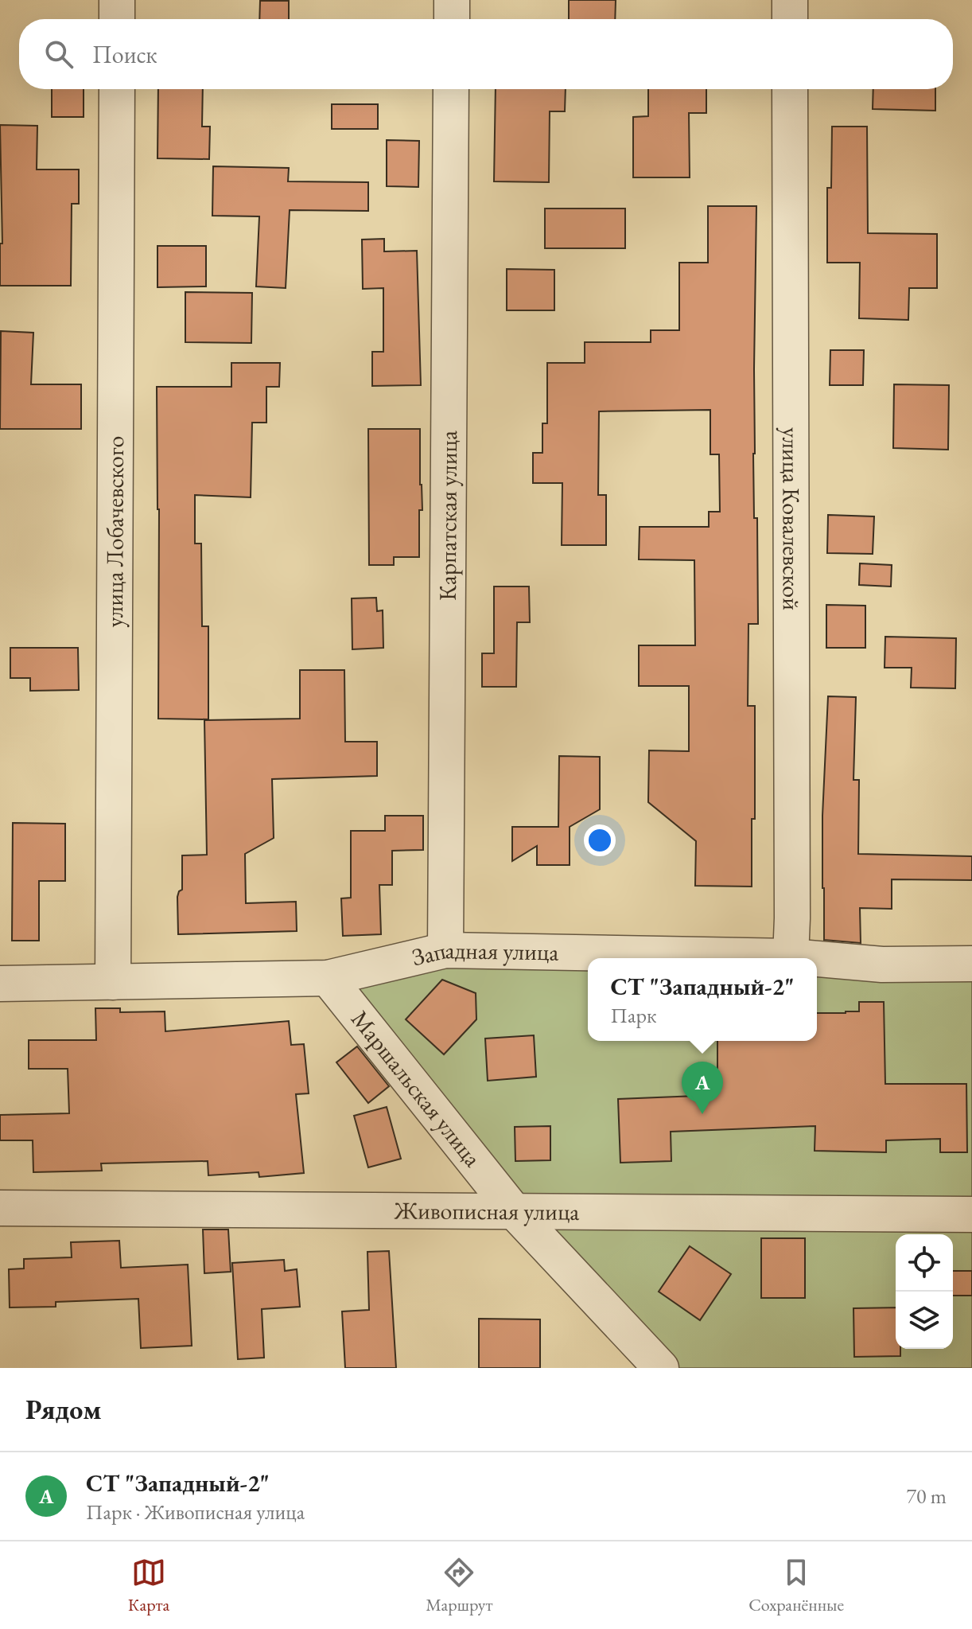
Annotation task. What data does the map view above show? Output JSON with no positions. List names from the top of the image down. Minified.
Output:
{"streets":{"street":["Карпатская улица","улица Ковалевской","улица Лобачевского","Западная улица","Маршальская улица","Живописная улица"]},"crossings":[["Карпатская улица","Западная улица"],["улица Ковалевской","Западная улица"],["улица Лобачевского","Западная улица"],["Западная улица","Маршальская улица"],["Маршальская улица","Живописная улица"]],"page":{"search":"Поиск","popup":["СТ \"Западный-2\"","Парк"],"pins":"A","heading":"Рядом","list":[{"mark":"A","name":"СТ \"Западный-2\"","note":"Парк · Живописная улица","value":"70 m"}],"nav":["Карта","Маршрут","Сохранённые"]}}
